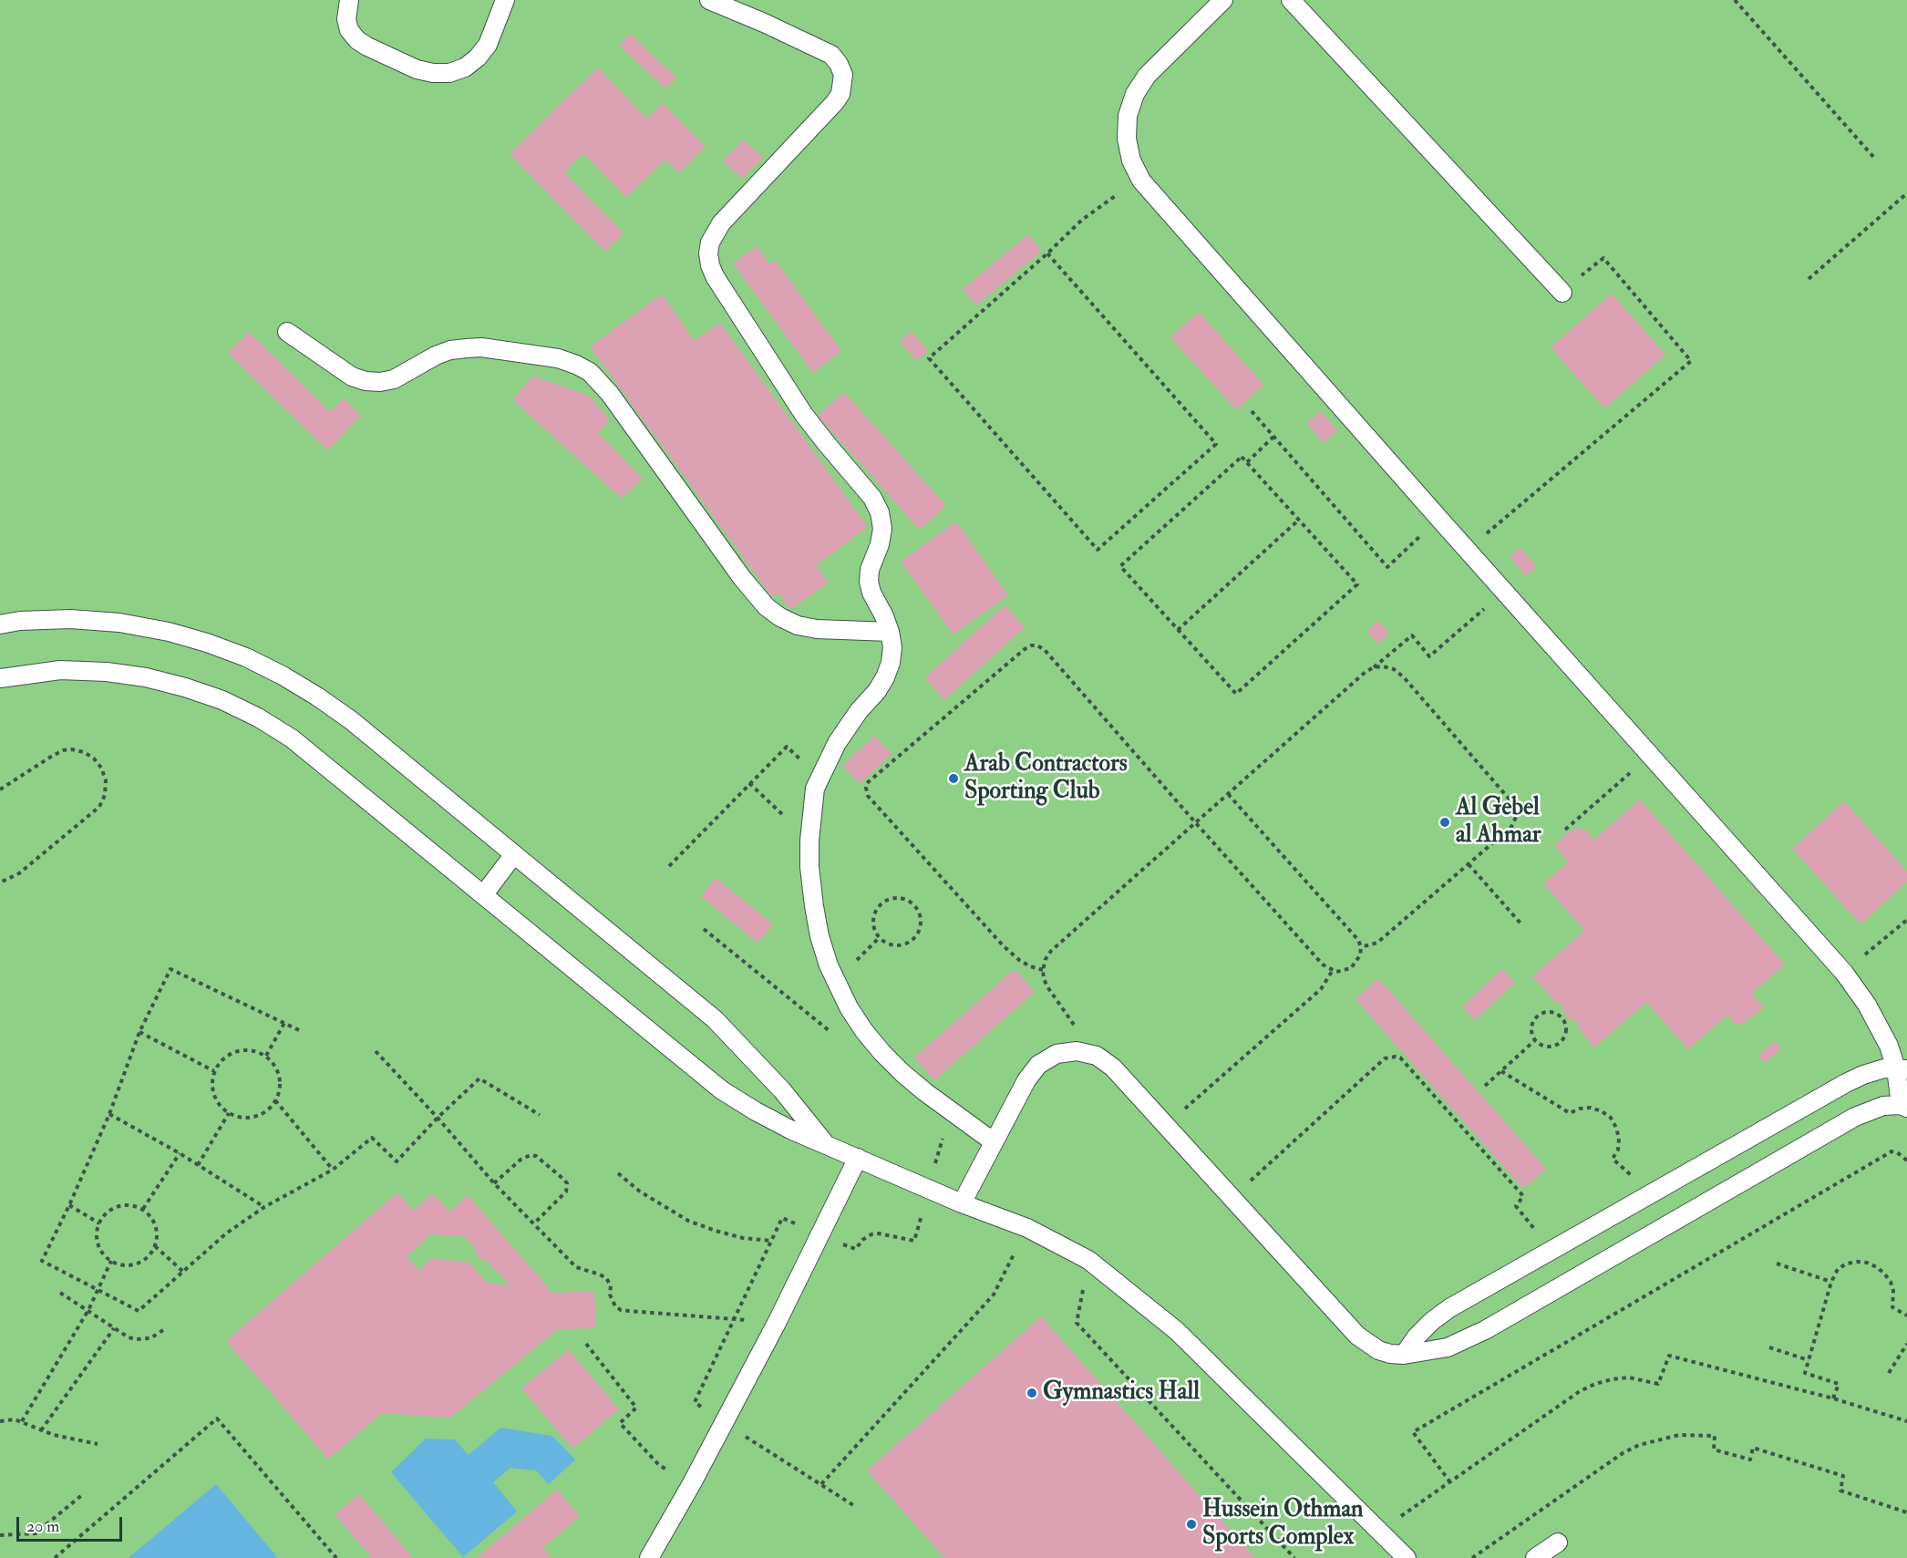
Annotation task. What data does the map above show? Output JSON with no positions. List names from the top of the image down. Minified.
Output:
{"places":["Arab Contractors Sporting Club","Al Gebel al Ahmar","Gymnastics Hall","Hussein Othman Sports Complex"],"scale_bar":"20 m"}
